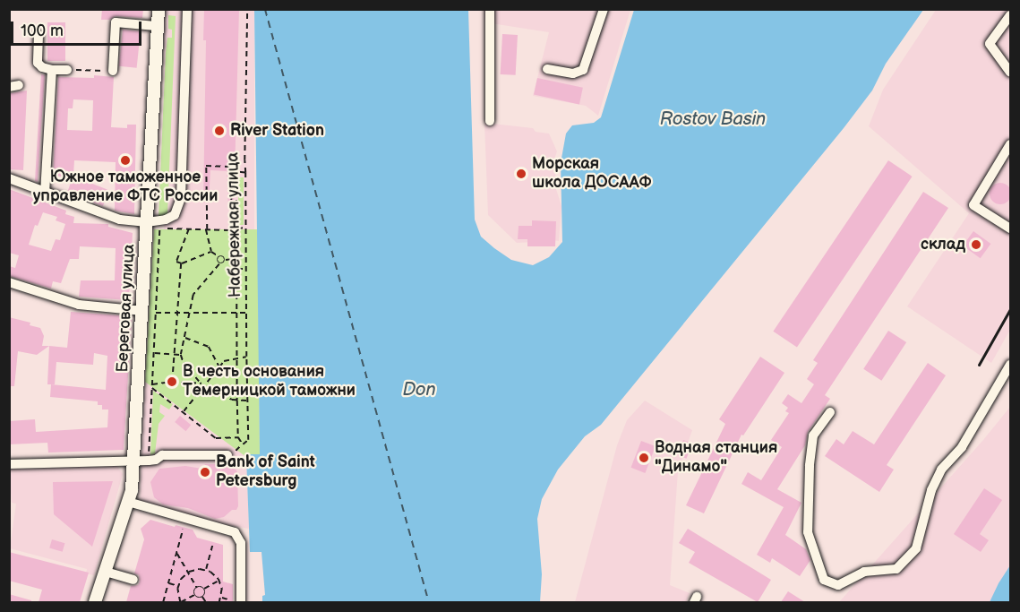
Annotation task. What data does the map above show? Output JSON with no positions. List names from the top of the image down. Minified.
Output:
{"streets":{"main road":["Береговая улица"],"path":["Набережная улица"]},"water":["Rostov Basin","Don"],"places":["River Station","Южное таможенное управление ФТС России","Морская школа ДОСААФ","склад","В честь основания Темерницкой таможни","Водная станция \"Динамо\"","Bank of Saint Petersburg"],"scale_bar":"100 m"}
